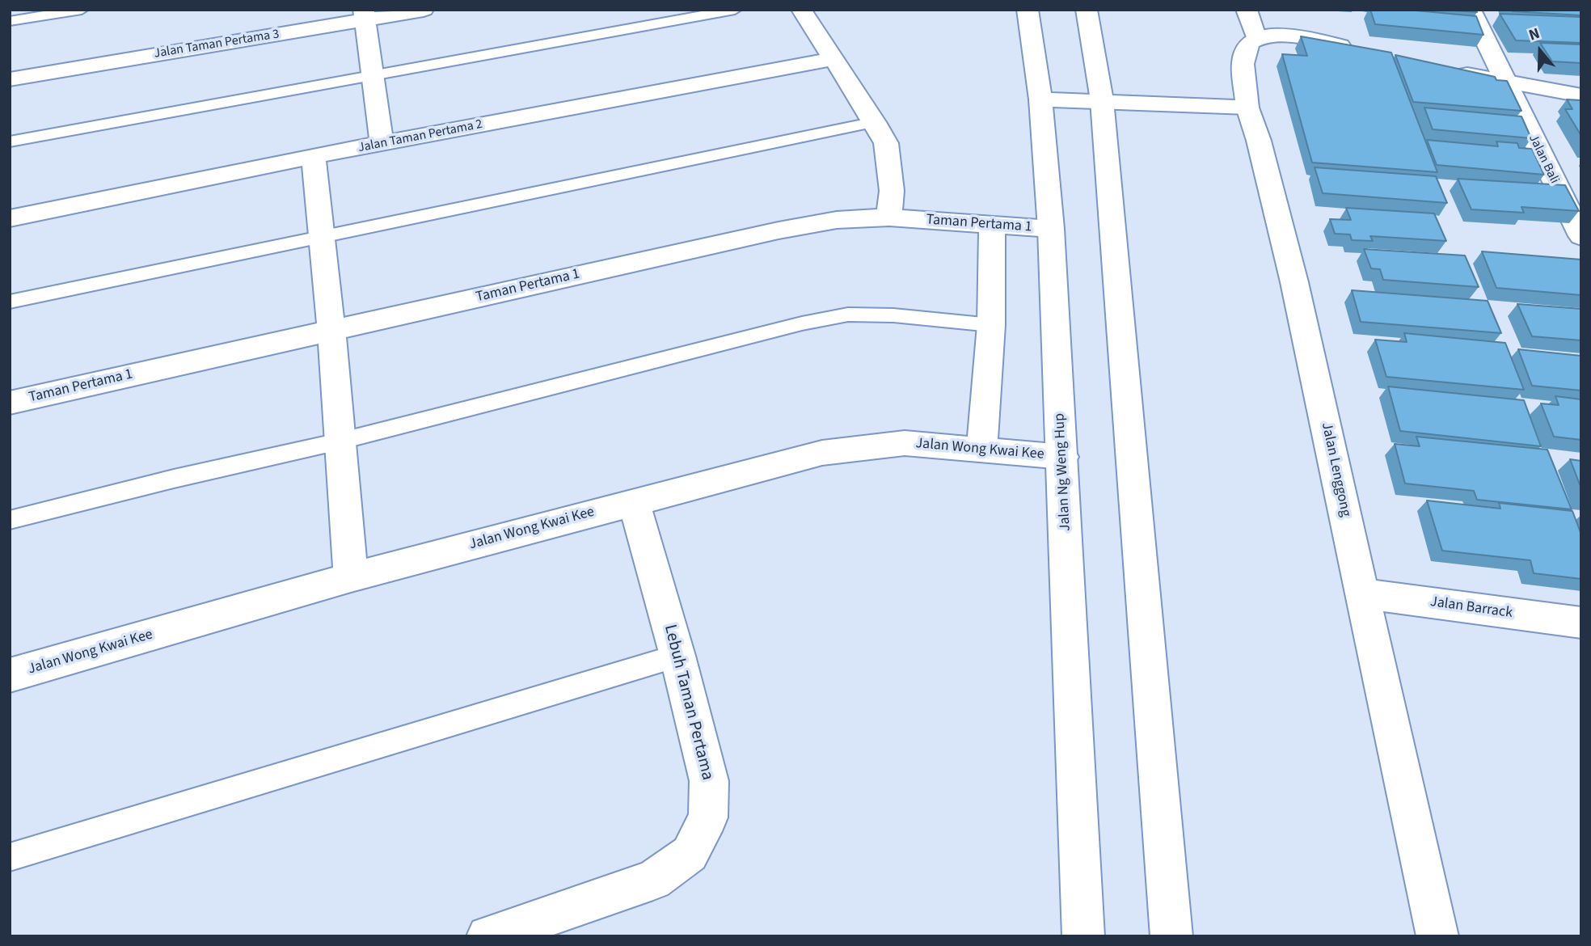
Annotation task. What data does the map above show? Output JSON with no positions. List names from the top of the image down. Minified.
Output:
{"streets":{"street":["Jalan Taman Pertama 3","Jalan Taman Pertama 2","Jalan Bali","Taman Pertama 1","Jalan Wong Kwai Kee","Jalan Lenggong","Jalan Ng Weng Hup","Jalan Barrack","Lebuh Taman Pertama"]},"crossings":[["Taman Pertama 1","Jalan Ng Weng Hup"],["Jalan Wong Kwai Kee","Jalan Ng Weng Hup"],["Jalan Wong Kwai Kee","Lebuh Taman Pertama"],["Jalan Lenggong","Jalan Barrack"]],"north":"top"}
